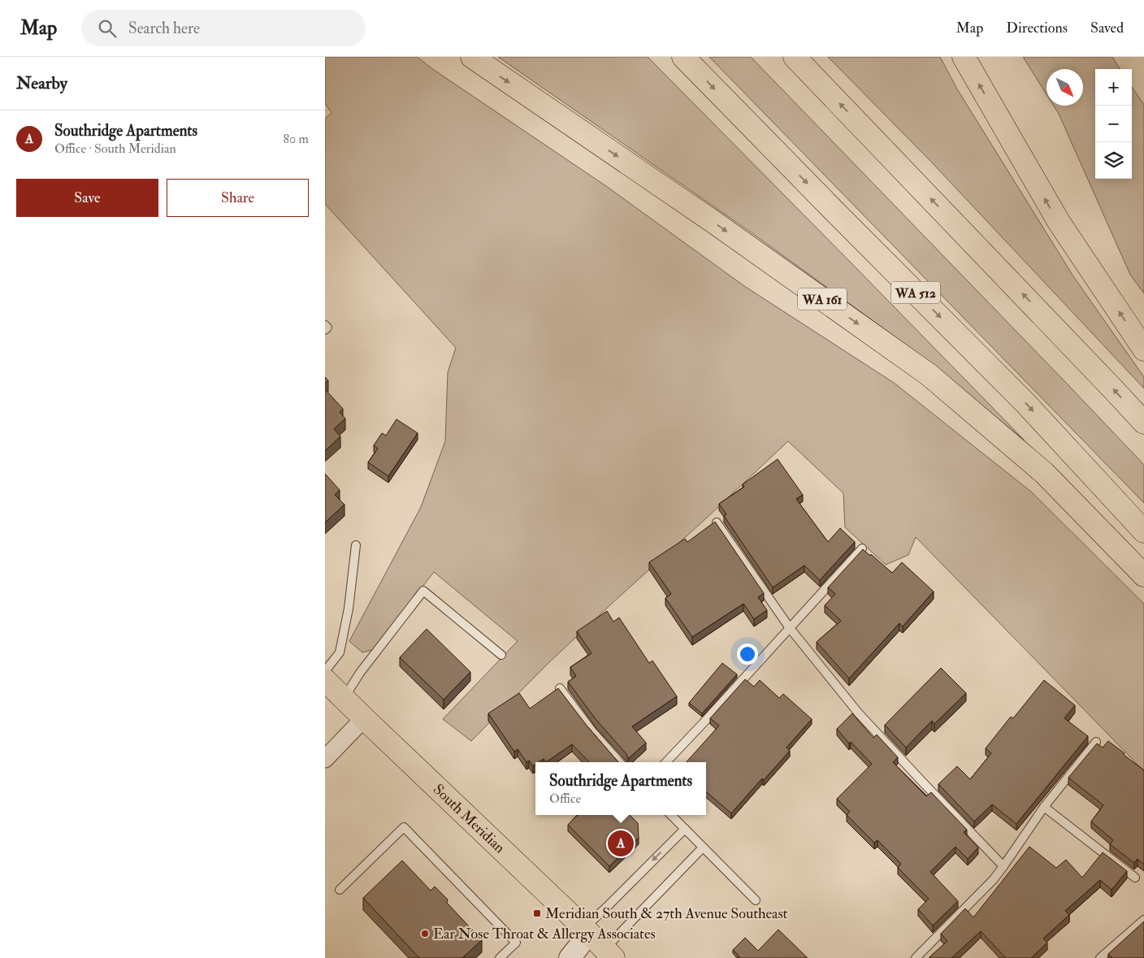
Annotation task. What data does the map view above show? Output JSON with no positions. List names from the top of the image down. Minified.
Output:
{"streets":{"main road":["WA 512","WA 161","South Meridian"]},"places":{"transit":["Meridian South & 27th Avenue Southeast"],"other":["Ear Nose Throat & Allergy Associates"]},"north":"bottom right","page":{"header":"Map","search":"Search here","nav":["Map","Directions","Saved"],"heading":"Nearby","map_buttons":["+","−"],"list":[{"mark":"A","name":"Southridge Apartments","note":"Office · South Meridian","value":"80 m"}],"buttons":["Save","Share"],"popup":["Southridge Apartments","Office"],"pins":"A"}}
